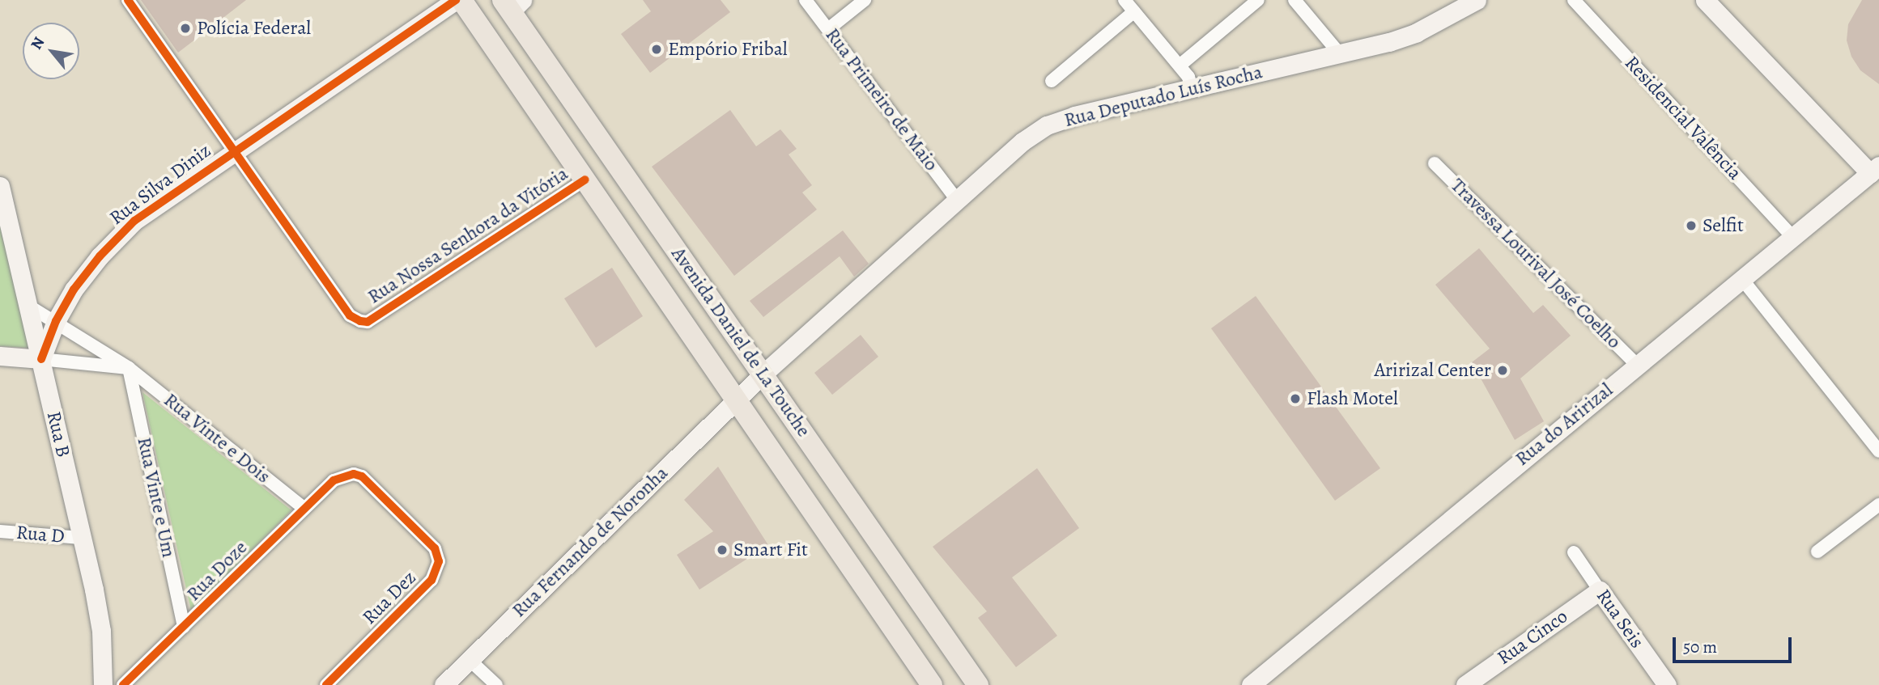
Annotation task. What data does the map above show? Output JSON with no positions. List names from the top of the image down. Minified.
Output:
{"streets":{"main road":["Rua Deputado Luís Rocha","Rua Silva Diniz","Avenida Daniel de La Touche","Rua do Aririzal","Rua B","Rua Fernando de Noronha","Rua Seis","Rua Cinco"],"street":["Rua Primeiro de Maio","Residencial Valência","Rua Nossa Senhora da Vitória","Travessa Lourival José Coelho","Rua Vinte e Dois","Rua Vinte e Um","Rua D","Rua Doze","Rua Dez"]},"crossings":[["Rua Deputado Luís Rocha","Rua Primeiro de Maio"],["Rua Deputado Luís Rocha","Avenida Daniel de La Touche"],["Rua Deputado Luís Rocha","Rua Fernando de Noronha"],["Residencial Valência","Rua do Aririzal"],["Rua Silva Diniz","Rua Nossa Senhora da Vitória"],["Rua Silva Diniz","Rua B"],["Rua Silva Diniz","Rua Vinte e Dois"],["Rua Nossa Senhora da Vitória","Avenida Daniel de La Touche"],["Travessa Lourival José Coelho","Rua do Aririzal"],["Avenida Daniel de La Touche","Rua Fernando de Noronha"],["Rua B","Rua Vinte e Dois"],["Rua B","Rua D"],["Rua Vinte e Dois","Rua Vinte e Um"],["Rua Vinte e Dois","Rua Doze"],["Rua Vinte e Um","Rua Doze"],["Rua Doze","Rua Dez"],["Rua Seis","Rua Cinco"]],"places":["Polícia Federal","Empório Fribal","Selfit","Aririzal Center","Flash Motel","Smart Fit"],"scale_bar":"50 m","north":"top left"}
